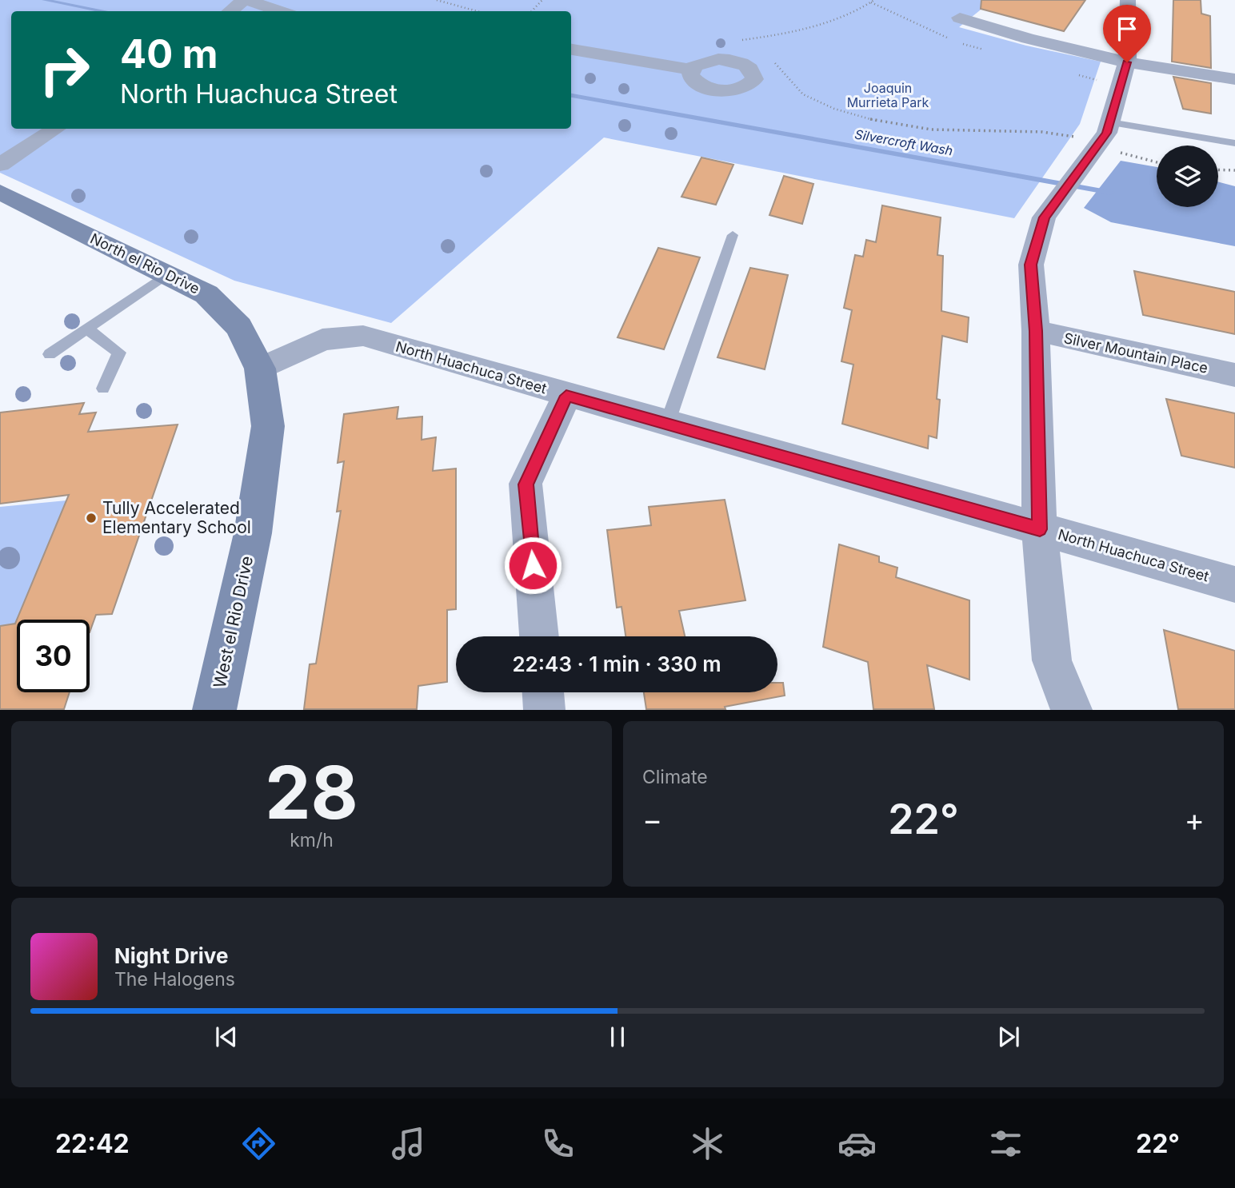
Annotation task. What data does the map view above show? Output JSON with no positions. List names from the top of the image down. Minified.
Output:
{"streets":{"street":["North el Rio Drive","Silver Mountain Place","North Huachuca Street","West el Rio Drive"]},"crossings":[["North el Rio Drive","North Huachuca Street"],["North el Rio Drive","West el Rio Drive"],["North Huachuca Street","West el Rio Drive"]],"water":["Silvercroft Wash"],"parks":["Joaquin Murrieta Park"],"places":["Tully Accelerated Elementary School"],"page":{"turn":["40 m","North Huachuca Street"],"limit":"30","trip":"22:43 · 1 min · 330 m","tile":[["28","km/h"],"Climate"],"heat":["−","22°","+"],"song":["Night Drive","The Halogens"],"tabs":["22:42","22°"]}}
